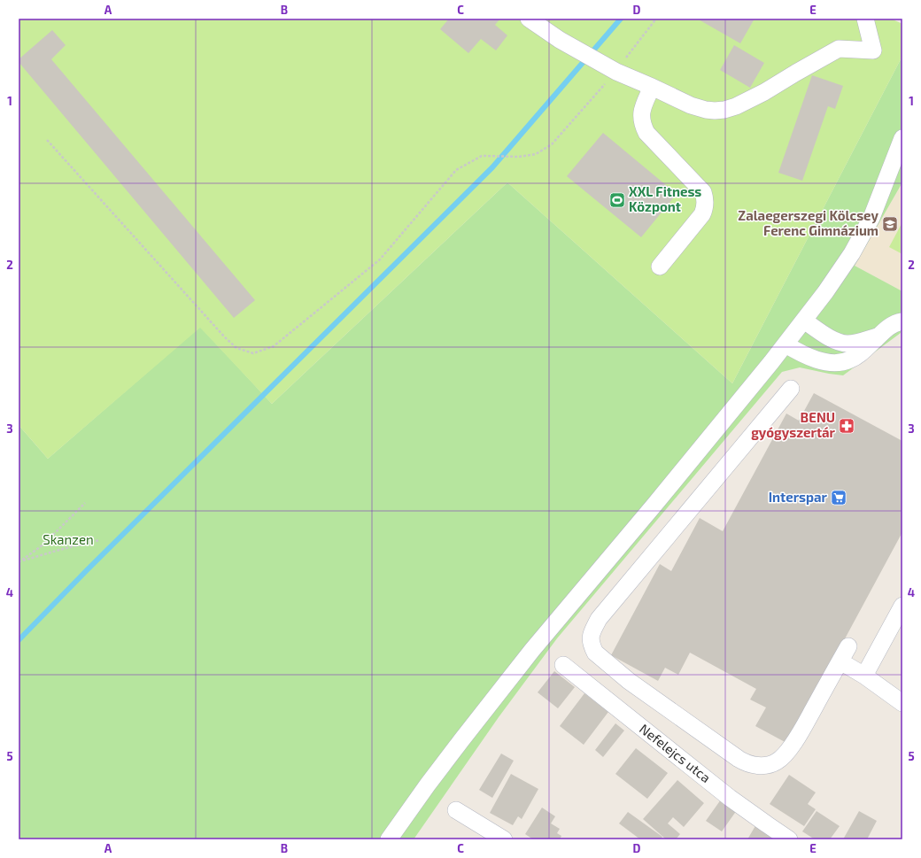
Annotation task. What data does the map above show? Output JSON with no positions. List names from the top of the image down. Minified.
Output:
{"streets":{"street":["Nefelejcs utca"]},"parks":["Skanzen"],"places":{"sports":["XXL Fitness Központ"],"school or university":["Zalaegerszegi Kölcsey Ferenc Gimnázium"],"pharmacy":["BENU gyógyszertár"],"supermarket":["Interspar"]},"grid":{"columns":["A","B","C","D","E"],"rows":["1","2","3","4","5"]}}
